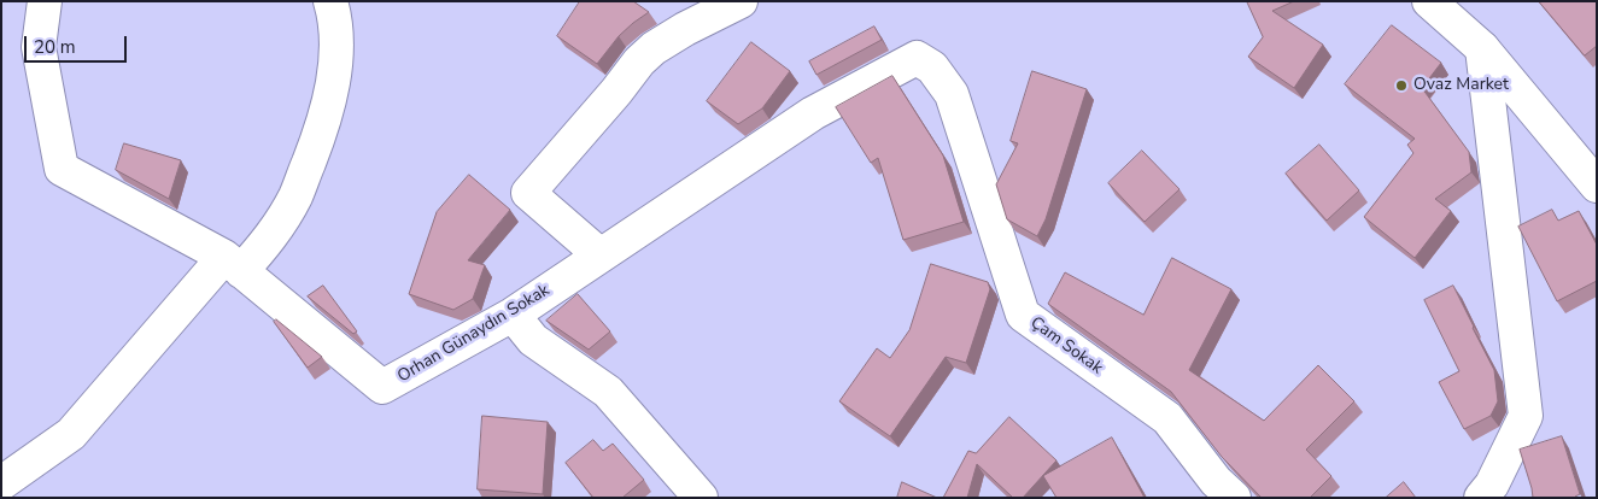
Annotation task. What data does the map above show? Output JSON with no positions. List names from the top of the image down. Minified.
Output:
{"streets":{"street":["Orhan Günaydın Sokak","Çam Sokak"]},"crossings":[["Orhan Günaydın Sokak","Çam Sokak"]],"places":["Ovaz Market"],"scale_bar":"20 m"}
